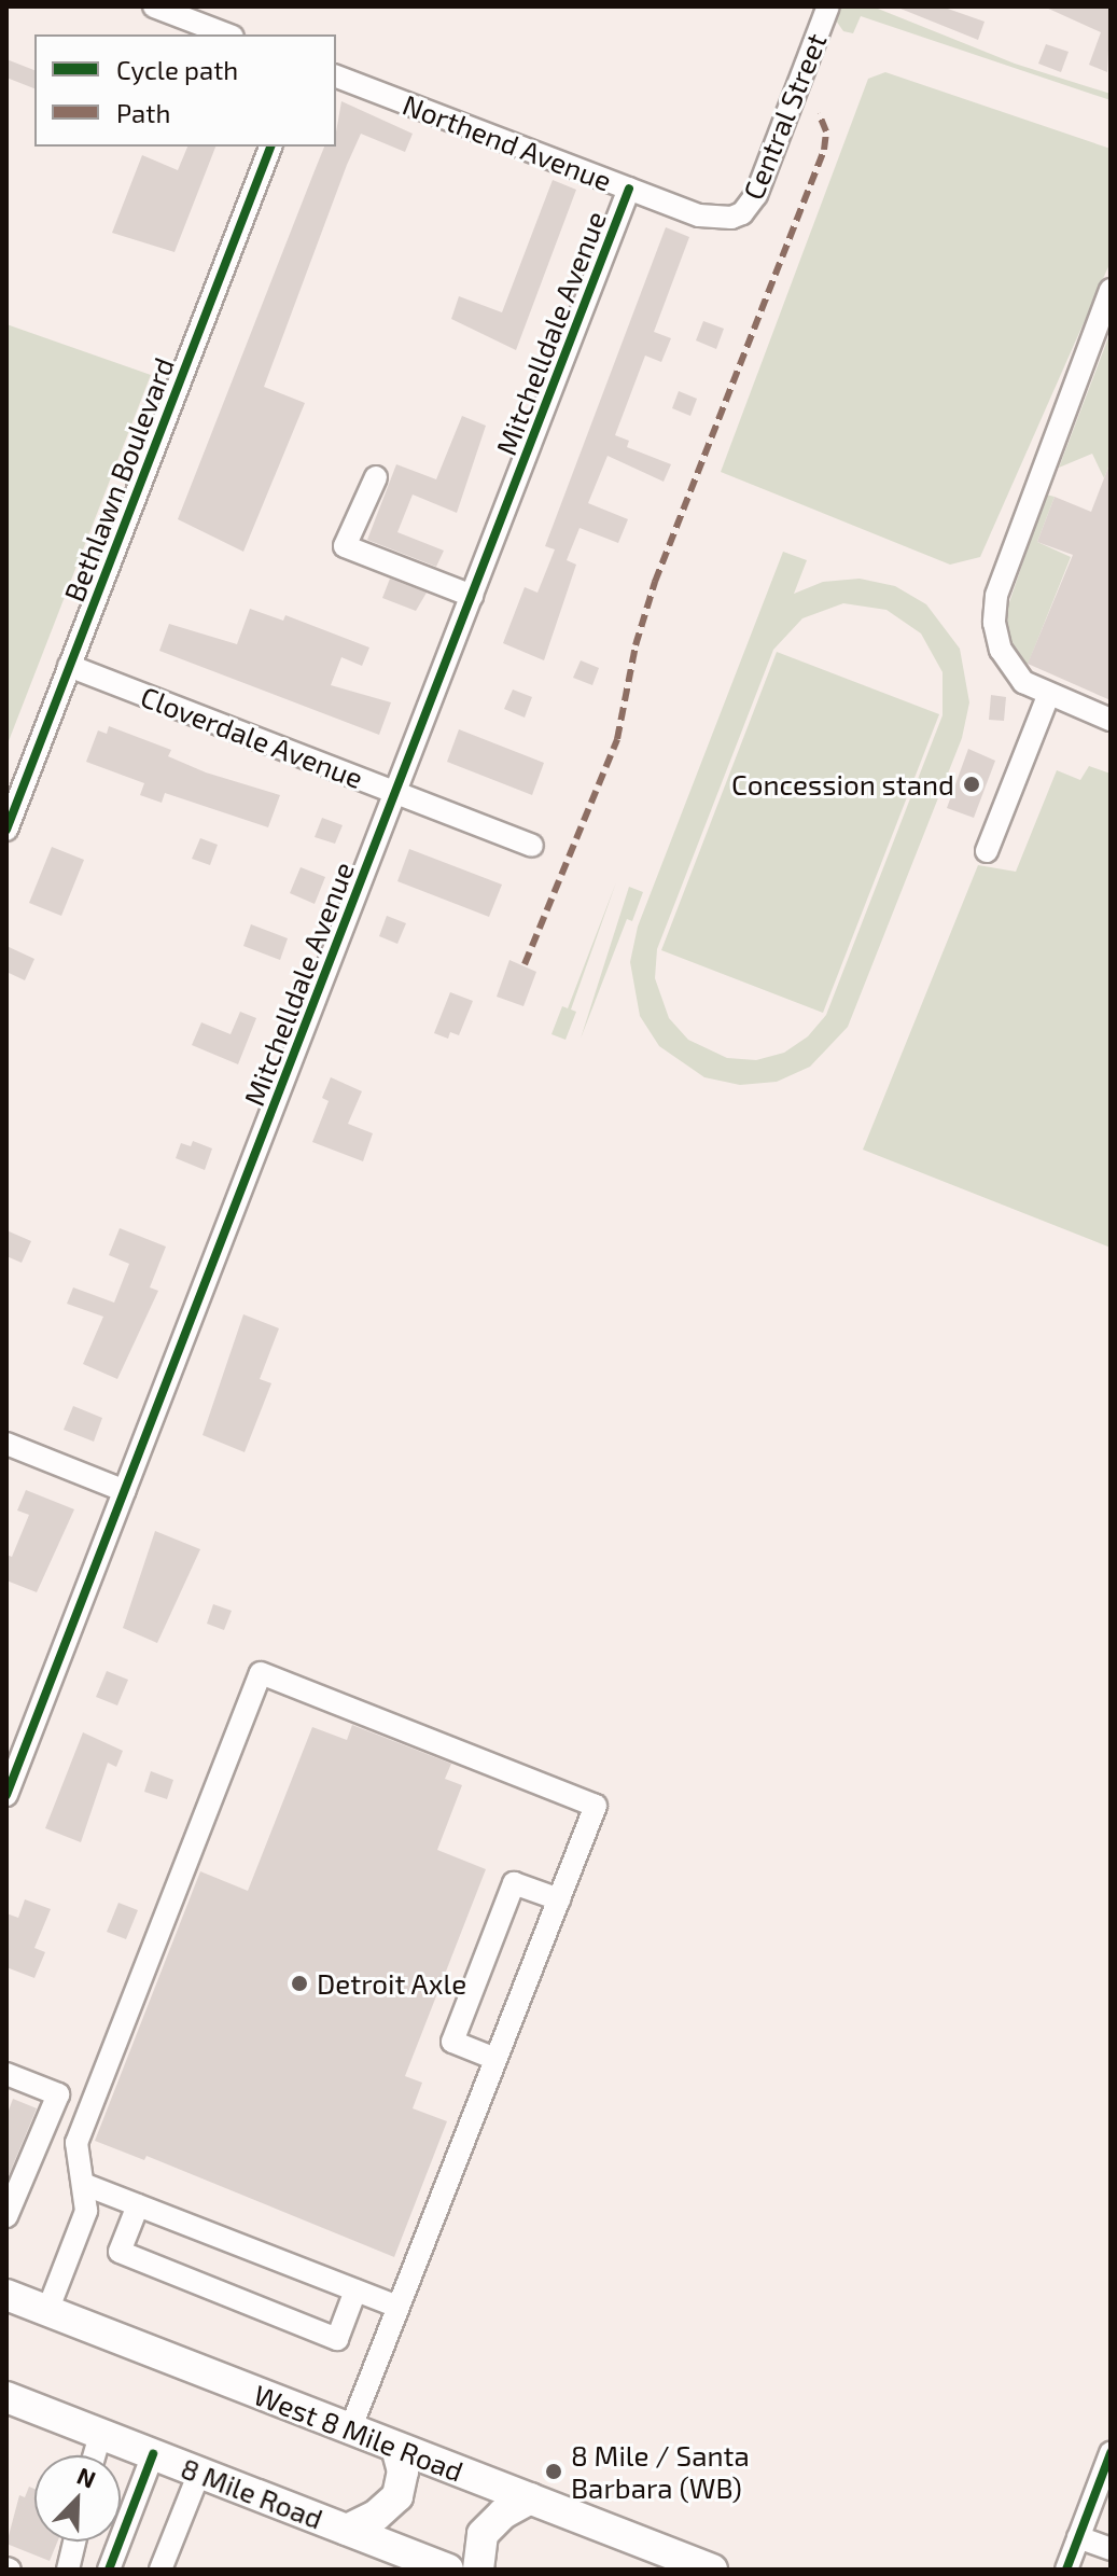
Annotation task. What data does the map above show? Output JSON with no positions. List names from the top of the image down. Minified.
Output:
{"streets":{"highway":["West 8 Mile Road","8 Mile Road"],"street":["Central Street","Northend Avenue","Mitchelldale Avenue","Bethlawn Boulevard","Cloverdale Avenue"]},"crossings":[["Central Street","Northend Avenue"],["Northend Avenue","Mitchelldale Avenue"],["Mitchelldale Avenue","Cloverdale Avenue"],["Bethlawn Boulevard","Cloverdale Avenue"]],"places":["Concession stand","Detroit Axle","8 Mile / Santa Barbara (WB)"],"legend":["Cycle path","Path"],"north":"top right"}
